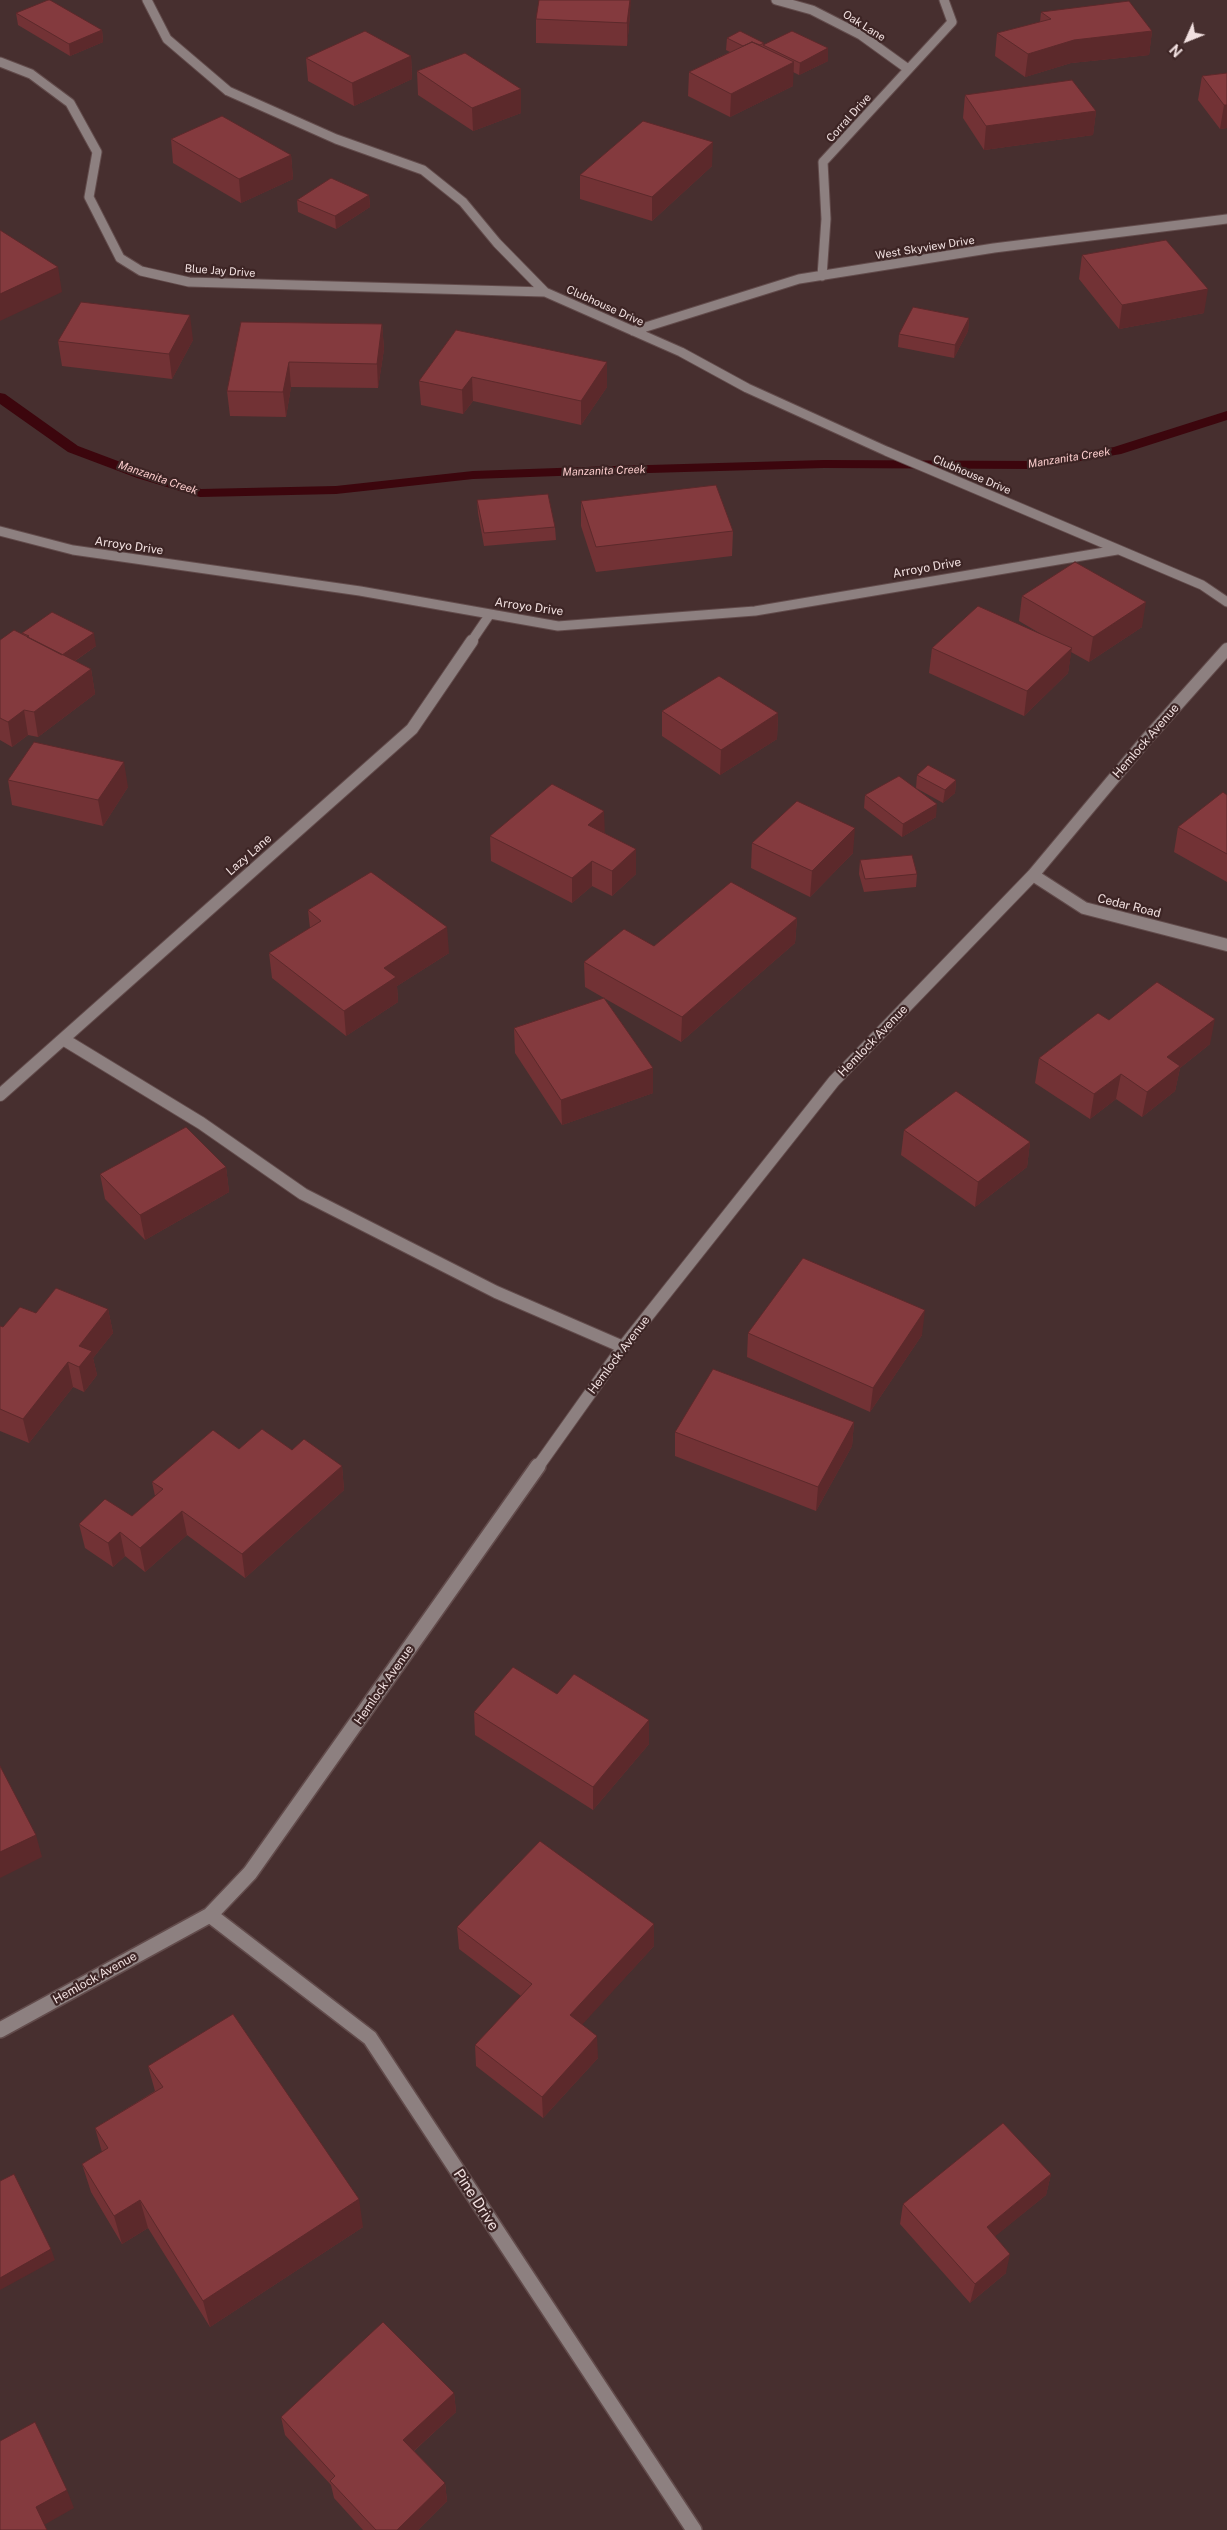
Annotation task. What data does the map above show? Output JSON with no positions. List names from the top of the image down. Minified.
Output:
{"streets":{"street":["Oak Lane","Corral Drive","West Skyview Drive","Blue Jay Drive","Clubhouse Drive","Arroyo Drive","Hemlock Avenue","Lazy Lane","Cedar Road","Pine Drive"]},"crossings":[["Oak Lane","Corral Drive"],["Corral Drive","West Skyview Drive"],["West Skyview Drive","Clubhouse Drive"],["Blue Jay Drive","Clubhouse Drive"],["Clubhouse Drive","Arroyo Drive"],["Arroyo Drive","Lazy Lane"],["Hemlock Avenue","Cedar Road"],["Hemlock Avenue","Pine Drive"]],"water":["Manzanita Creek"],"north":"bottom left"}
